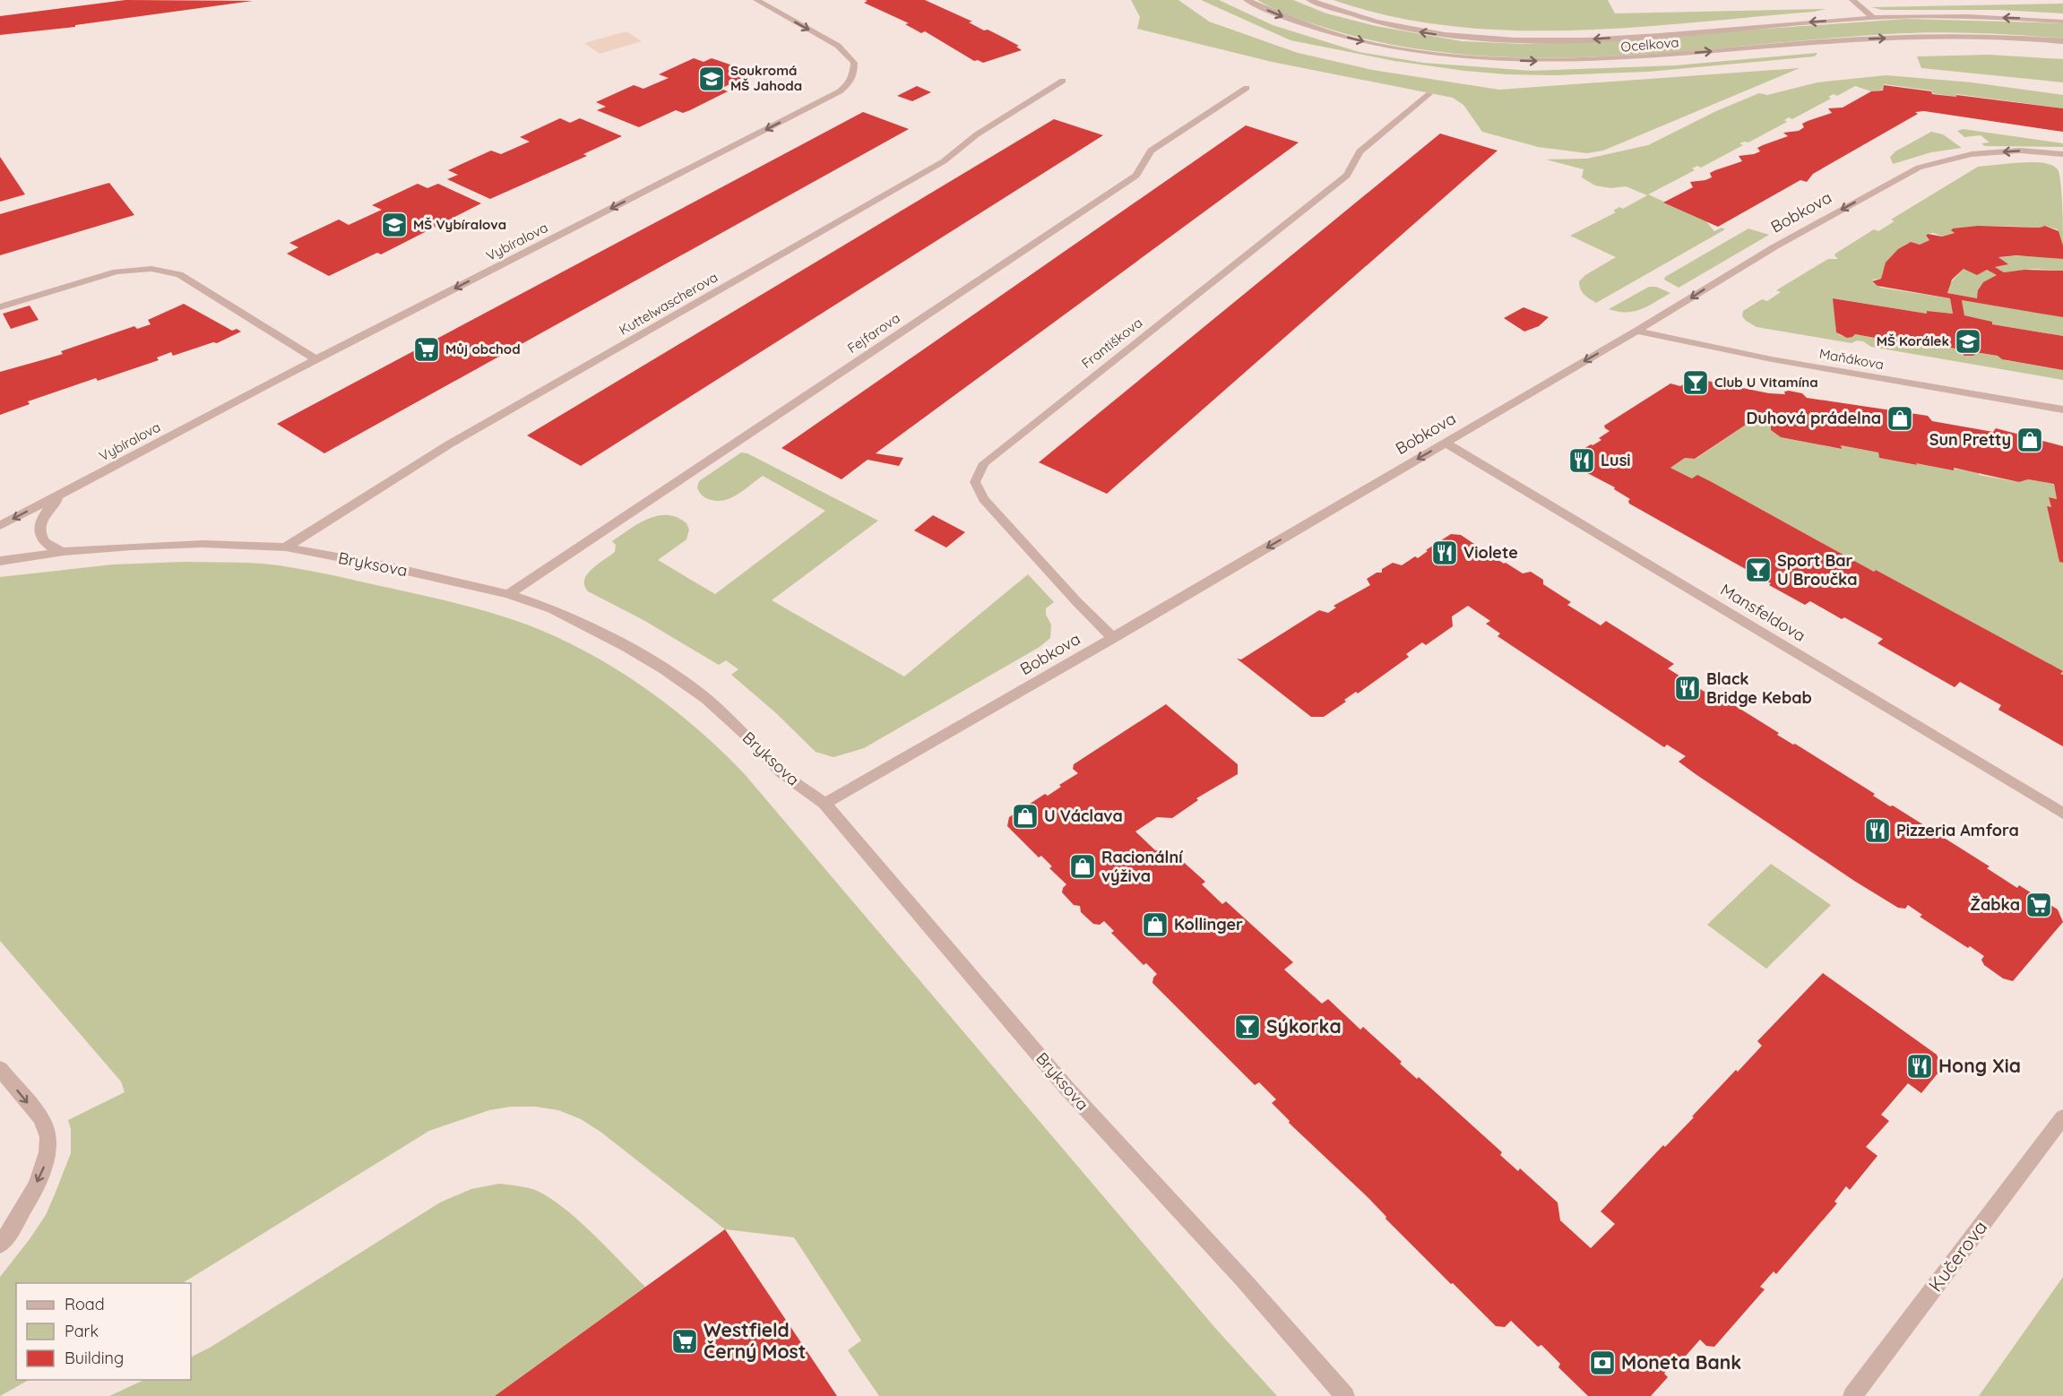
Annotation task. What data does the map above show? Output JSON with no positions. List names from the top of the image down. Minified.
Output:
{"streets":{"street":["Ocelkova","Bobkova","Vybíralova","Kuttelwascherova","Fejfarova","Františkova","Maňákova","Bryksova","Mansfeldova","Kučerova"]},"crossings":[["Bobkova","Františkova"],["Bobkova","Maňákova"],["Bobkova","Bryksova"],["Bobkova","Mansfeldova"],["Kuttelwascherova","Bryksova"],["Fejfarova","Bryksova"]],"one_way":["Bobkova"],"places":{"school or university":["Soukromá MŠ Jahoda","MŠ Vybíralova","MŠ Korálek"],"supermarket":["Můj obchod","Žabka","Westfield Černý Most"],"bar":["Club U Vitamína","Sport Bar U Broučka","Sýkorka"],"shop":["Duhová prádelna","Sun Pretty","U Václava","Racionální výživa","Kollinger"],"restaurant":["Lusi","Violete","Black Bridge Kebab","Pizzeria Amfora","Hong Xia"],"bank":["Moneta Bank"]},"legend":["Road","Park","Building"]}
